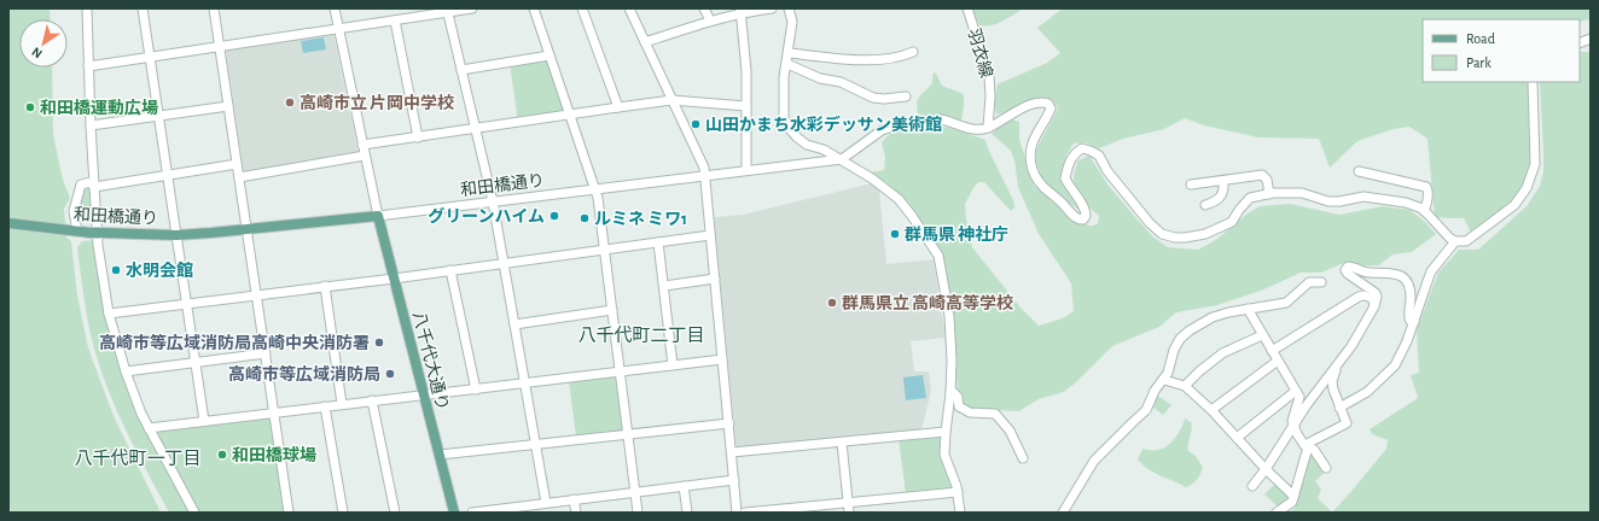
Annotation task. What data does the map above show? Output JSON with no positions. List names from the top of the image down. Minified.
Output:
{"streets":{"main road":["和田橋通り","八千代大通り"],"street":["羽衣線"]},"crossings":[["羽衣線","和田橋通り"],["和田橋通り","八千代大通り"]],"districts":["八千代町二丁目","八千代町一丁目"],"places":["高崎市立 片岡中学校","和田橋運動広場","山田かまち水彩デッサン美術館","グリーンハイム","ルミネ ミワ1","群馬県 神社庁","水明会館","群馬県立 高崎高等学校","高崎市等広域消防局高崎中央消防署","高崎市等広域消防局","和田橋球場"],"legend":["Road","Park"],"north":"bottom left"}
